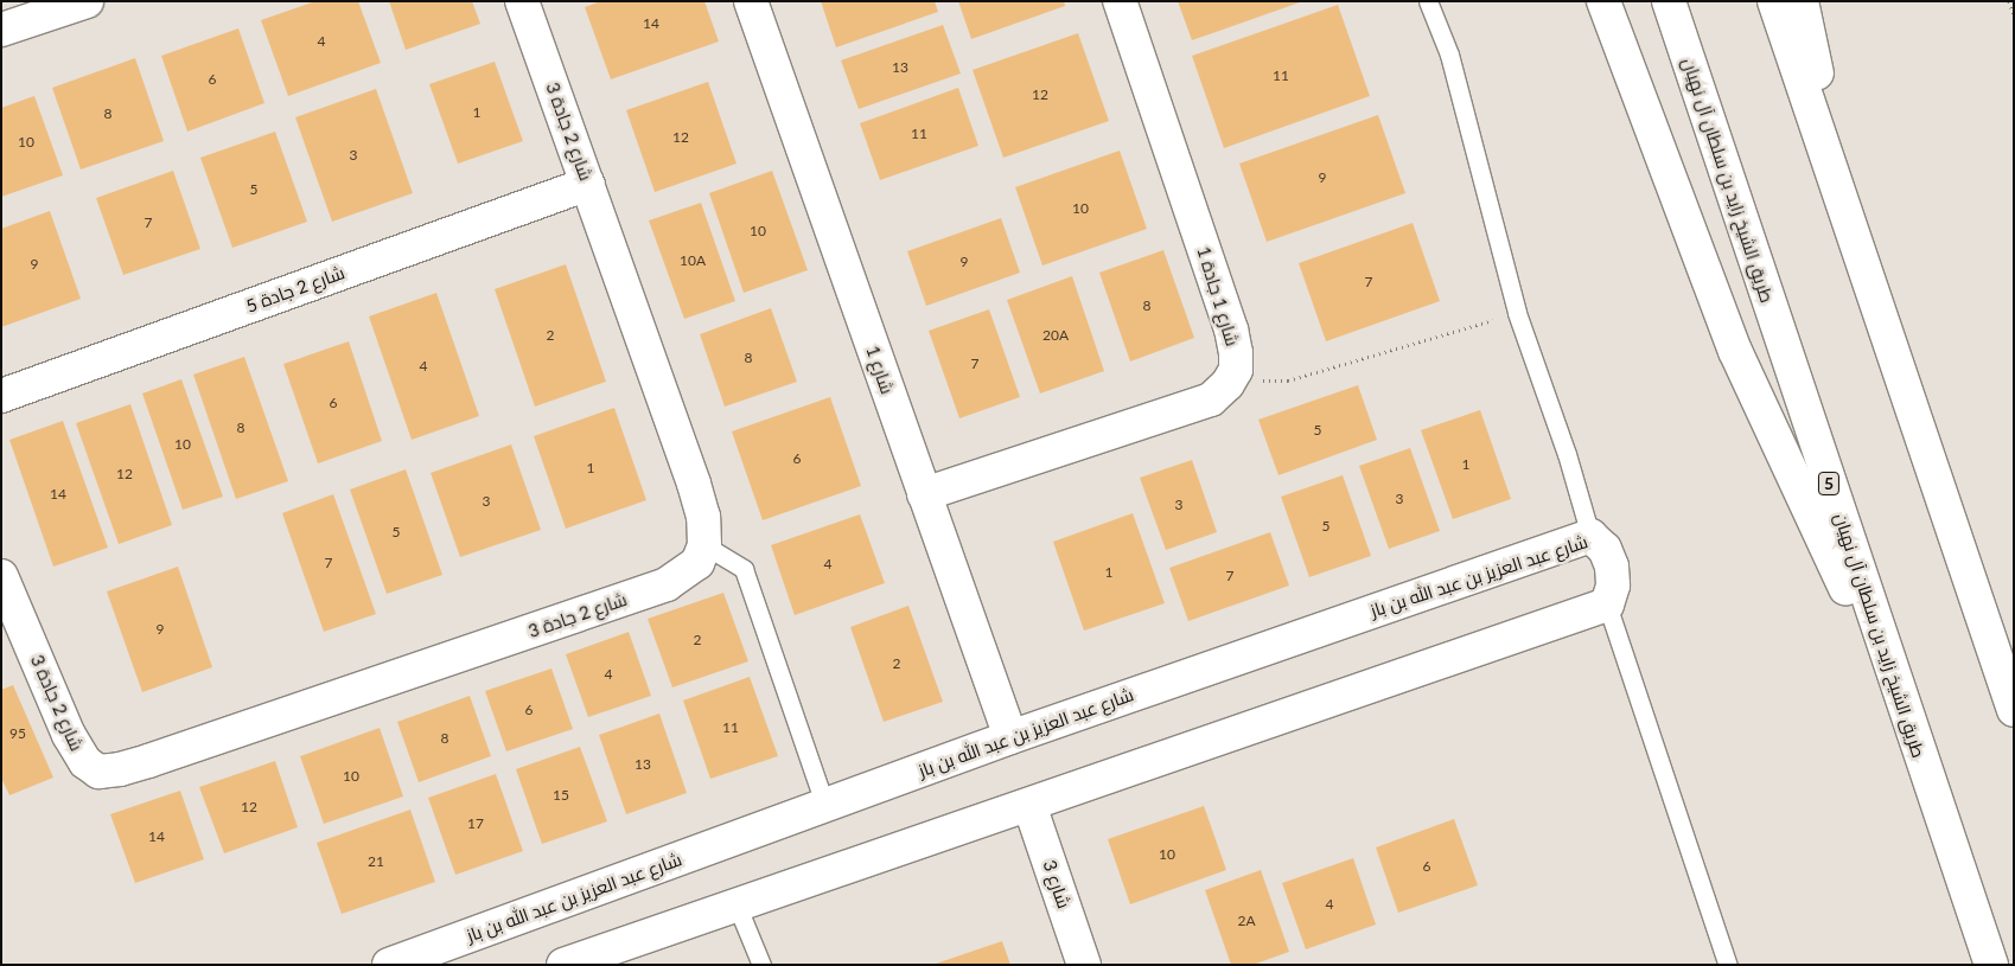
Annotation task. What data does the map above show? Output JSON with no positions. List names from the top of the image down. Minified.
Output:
{"streets":{"main road":["شارع 2 جادة 3","طريق الشيخ زايد بن سلطان آل نهيان","شارع 2 جادة 5","شارع 1 جادة 1","شارع 1","5","شارع عبد العزيز بن عبد الله بن باز","شارع 3"]},"crossings":[["شارع 2 جادة 3","شارع 2 جادة 5"],["شارع 1 جادة 1","شارع 1"],["شارع 1","شارع عبد العزيز بن عبد الله بن باز"]],"house_numbers":["14","4","13","11","6","12","1","8","11","12","10","3","9","5","10","7","10","10A","9","9","7","8","2","20A","8","7","4","6","8","5","10","6","1","1","12","14","3","3","3","5","5","7","4","1","7","9","2","2","4","6","11","95","8","13","10","15","12","17","14","10","21","6","4","2A"]}
